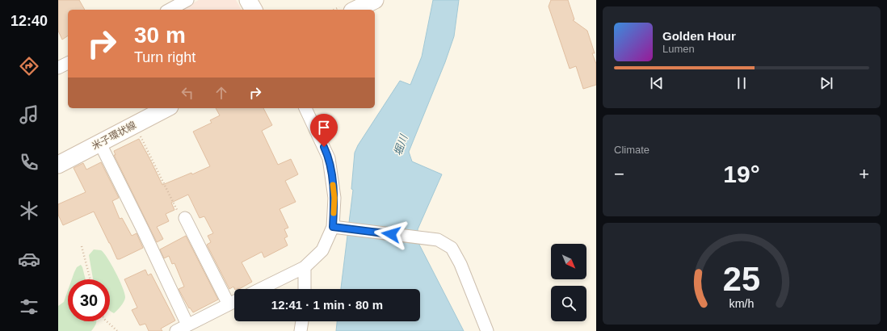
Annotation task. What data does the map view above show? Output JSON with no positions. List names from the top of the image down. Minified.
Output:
{"streets":{"main road":["米子環状線"]},"water":["堀川"],"north":"bottom right","page":{"tabs":"12:40","turn":["30 m","Turn right"],"song":["Golden Hour","Lumen"],"tile":"Climate","heat":["−","19°","+"],"limit":"30","trip":"12:41 · 1 min · 80 m","gauge":["25","km/h"]}}
